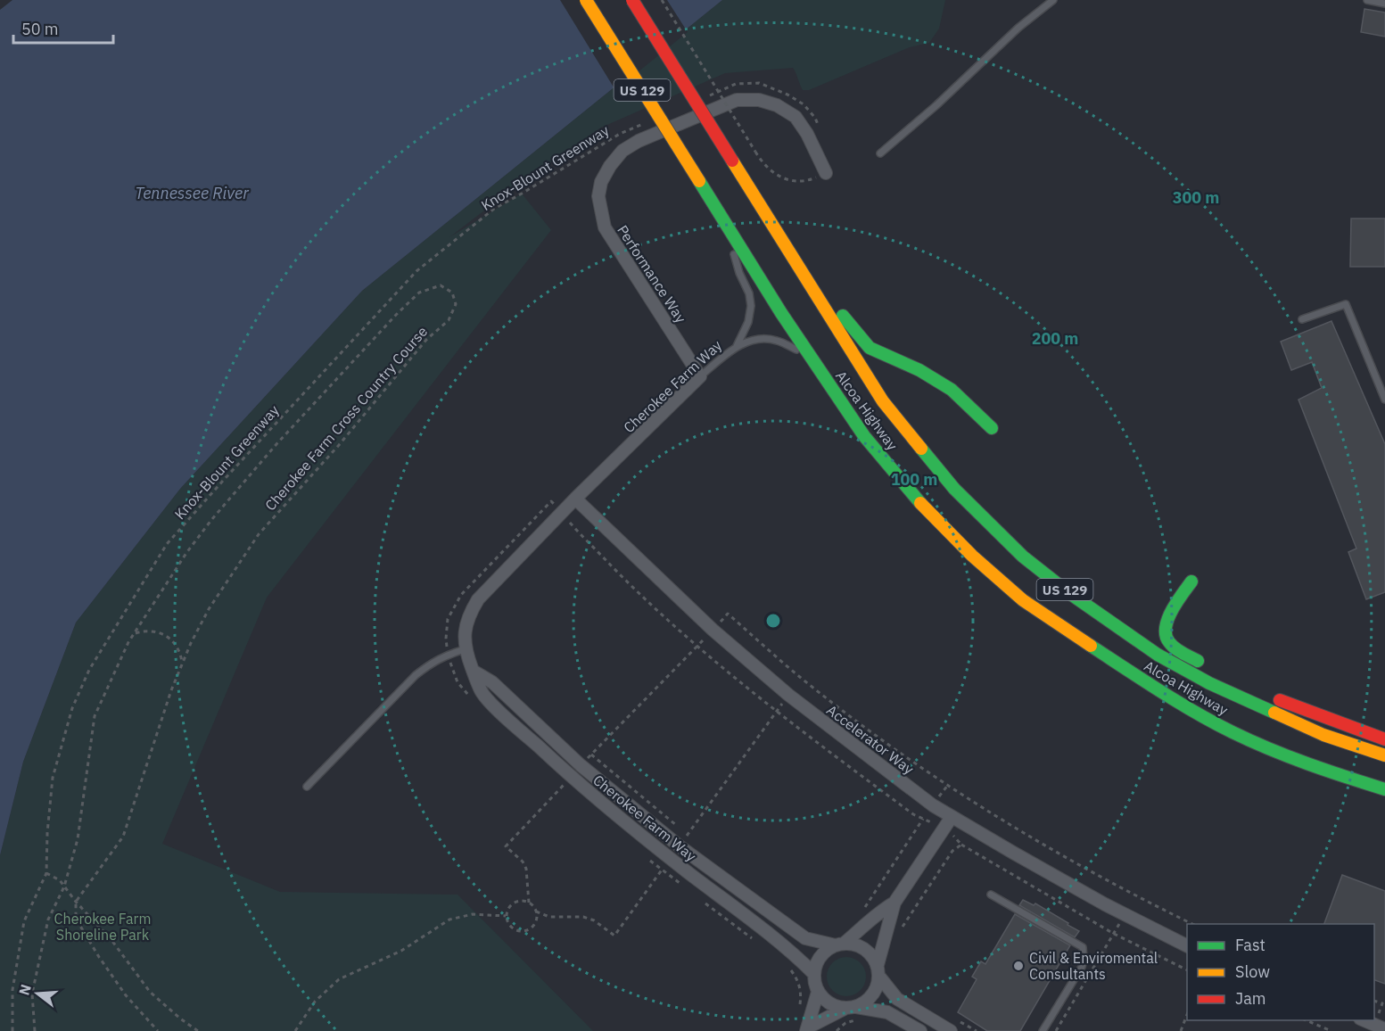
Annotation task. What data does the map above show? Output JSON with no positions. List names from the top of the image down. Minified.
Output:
{"streets":{"highway":["US 129","Alcoa Highway"],"street":["Performance Way","Cherokee Farm Way","Accelerator Way"],"path":["Knox-Blount Greenway","Cherokee Farm Cross Country Course"]},"crossings":[["Performance Way","Cherokee Farm Way"],["Cherokee Farm Way","Alcoa Highway"],["Cherokee Farm Way","Accelerator Way"]],"water":["Tennessee River"],"parks":["Cherokee Farm Shoreline Park"],"places":["Civil & Enviromental Consultants"],"legend":["Fast","Slow","Jam"],"scale_bar":"50 m","north":"left","rings":["300 m","200 m","100 m"]}
